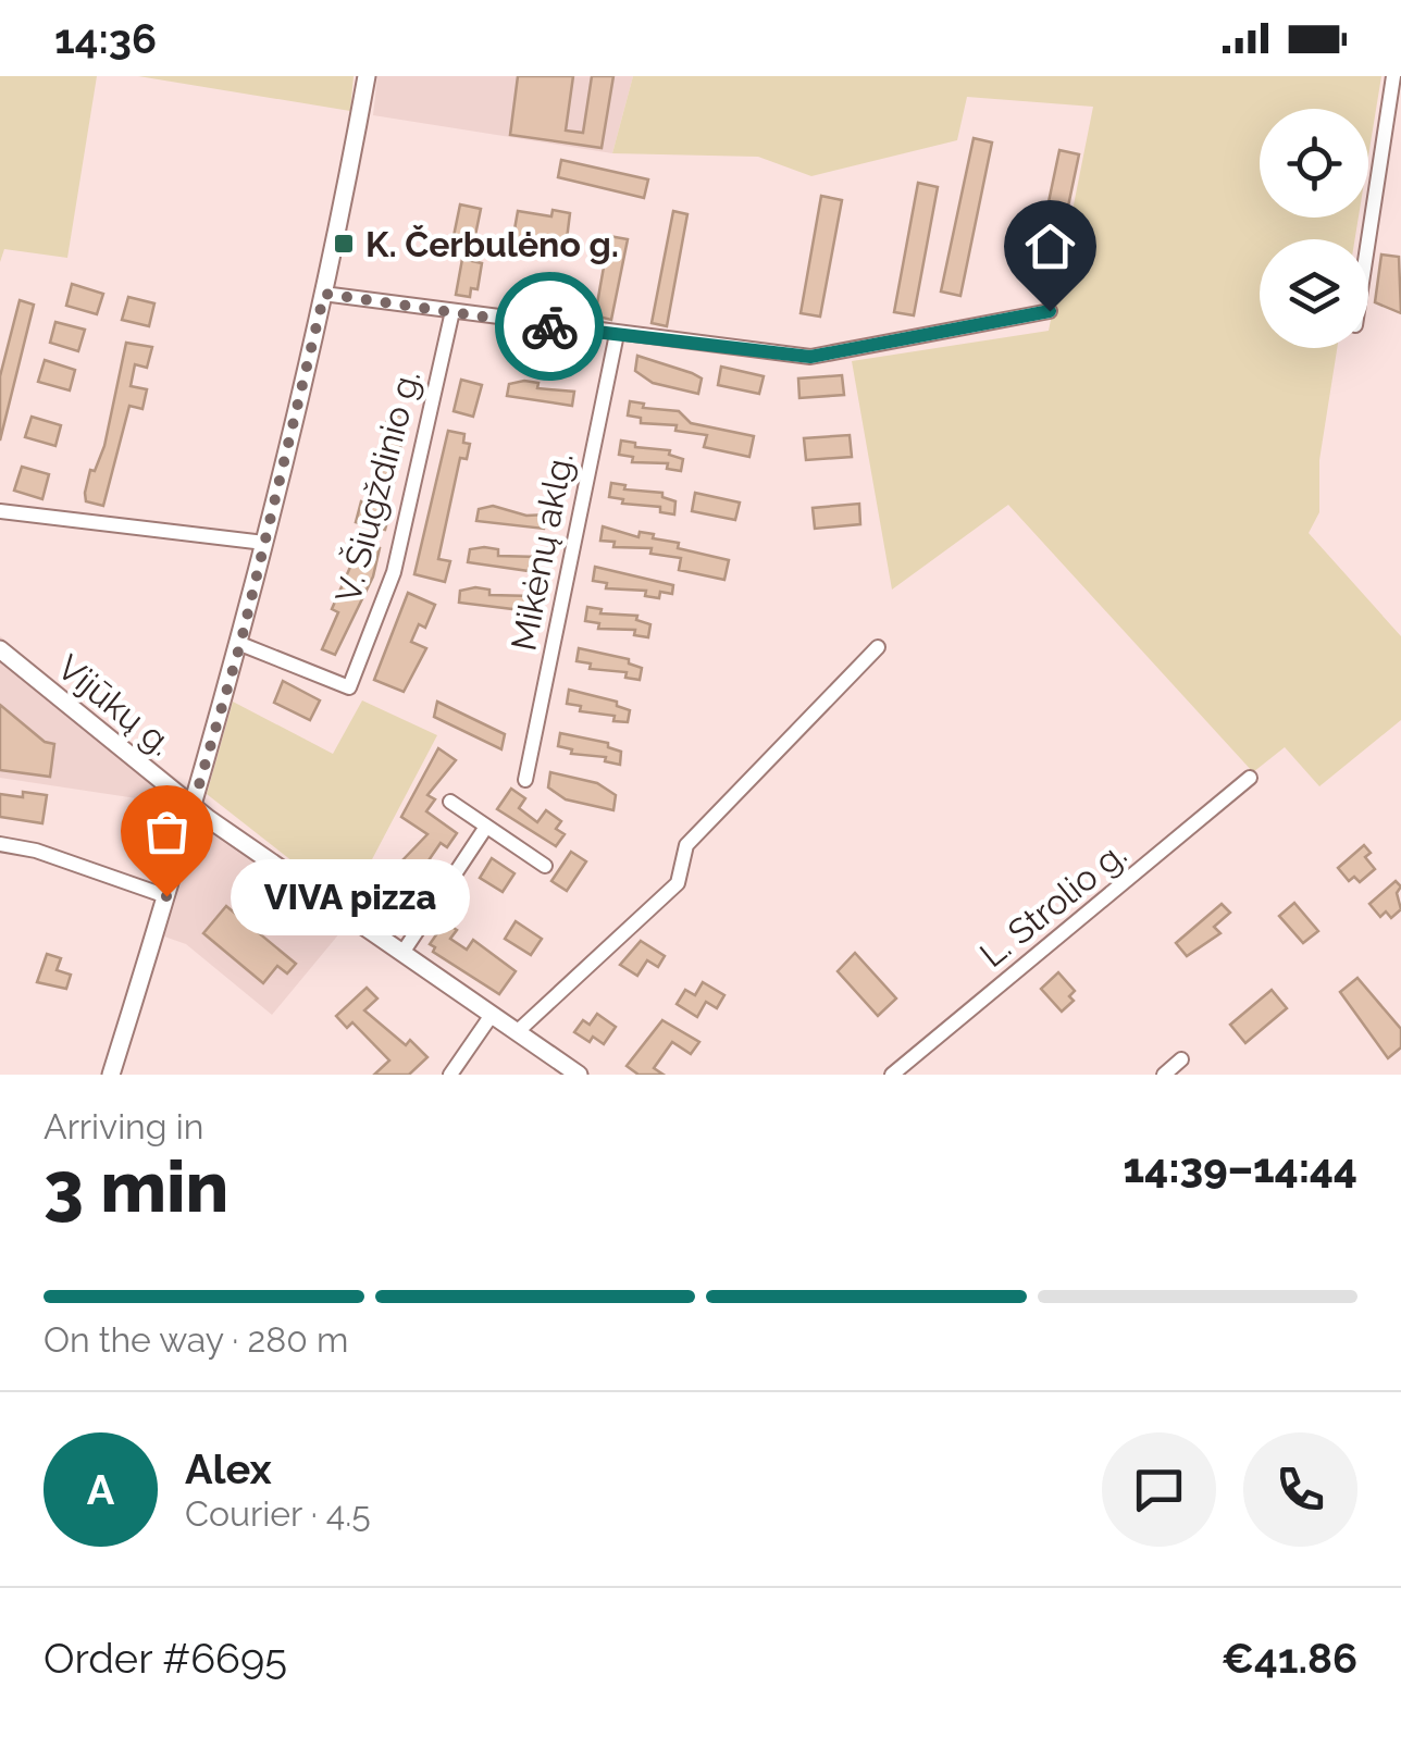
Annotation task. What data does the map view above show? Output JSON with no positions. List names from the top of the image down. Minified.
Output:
{"streets":{"street":["V. Šiugždinio g.","Mikėnų aklg.","Vijūkų g.","L. Strolio g."]},"places":{"transit":["K. Čerbulėno g."],"other":["VIVA pizza"]},"page":{"status":"14:36","bubble":"VIVA pizza","heading":["3 min","Arriving in","14:39–14:44"],"panel":["Alex","Courier · 4.5","Order #6695","€41.86"],"bar":"On the way · 280 m","round":"A"}}
